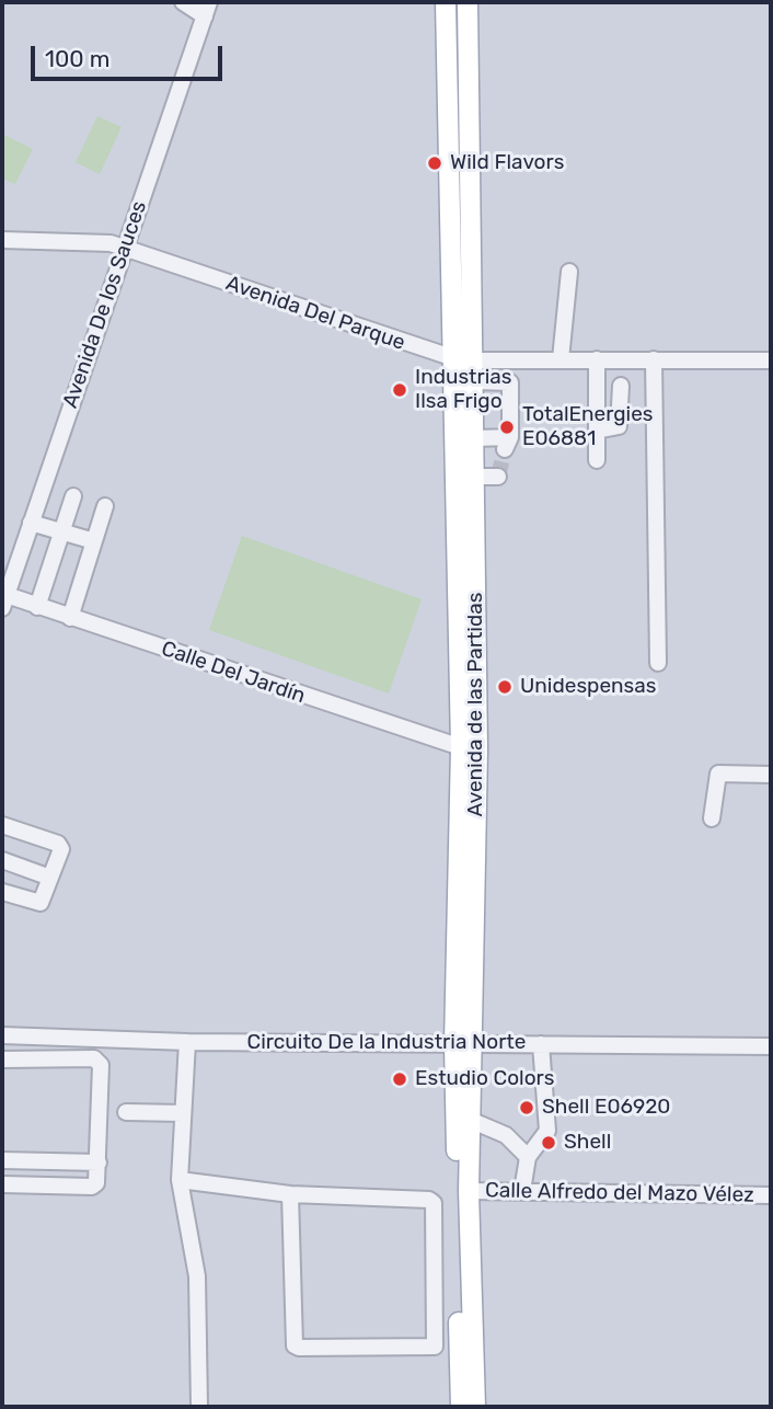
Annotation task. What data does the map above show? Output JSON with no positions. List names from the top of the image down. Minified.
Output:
{"streets":{"main road":["Avenida de las Partidas"],"street":["Avenida De los Sauces","Avenida Del Parque","Calle Del Jardín","Circuito De la Industria Norte","Calle Alfredo del Mazo Vélez"]},"crossings":[["Avenida De los Sauces","Avenida Del Parque"],["Avenida De los Sauces","Calle Del Jardín"],["Avenida Del Parque","Avenida de las Partidas"],["Calle Del Jardín","Avenida de las Partidas"],["Avenida de las Partidas","Circuito De la Industria Norte"],["Avenida de las Partidas","Calle Alfredo del Mazo Vélez"]],"places":["Wild Flavors","Industrias Ilsa Frigo","TotalEnergies E06881","Unidespensas","Estudio Colors","Shell E06920","Shell"],"scale_bar":"100 m"}
